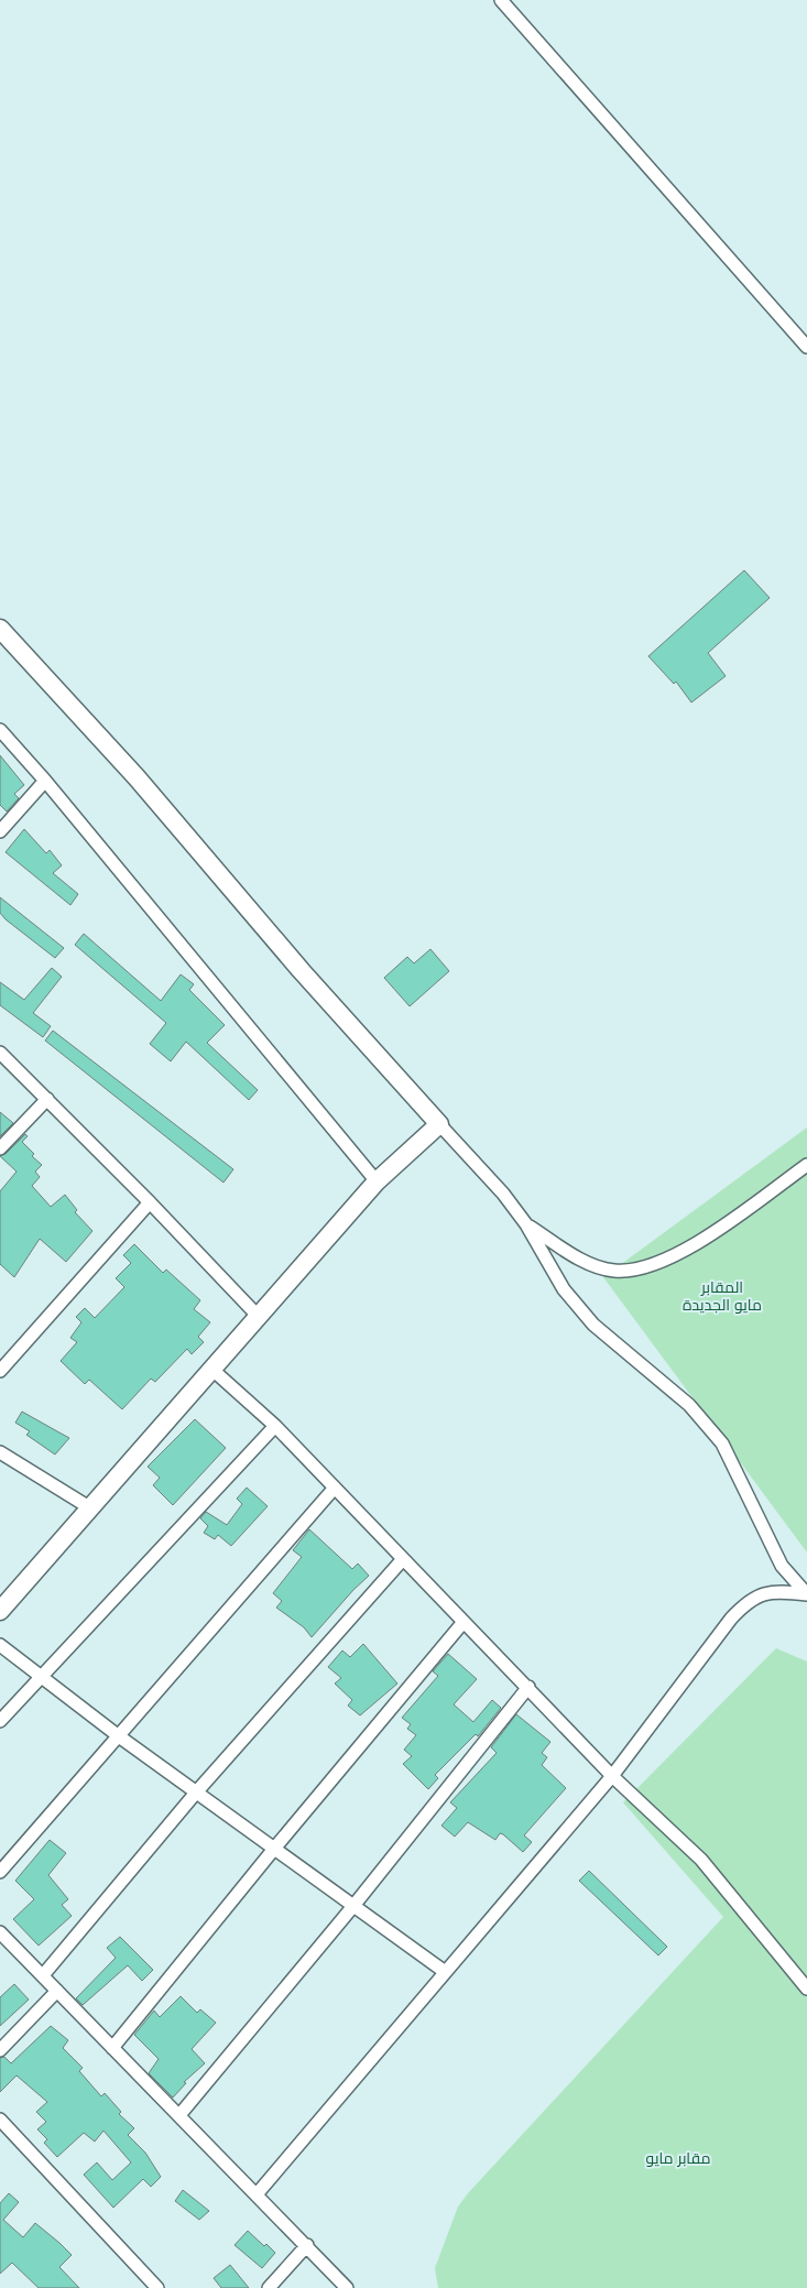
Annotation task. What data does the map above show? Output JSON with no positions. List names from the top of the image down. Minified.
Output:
{"parks":["المقابر مايو الجديدة","مقابر مايو"]}
